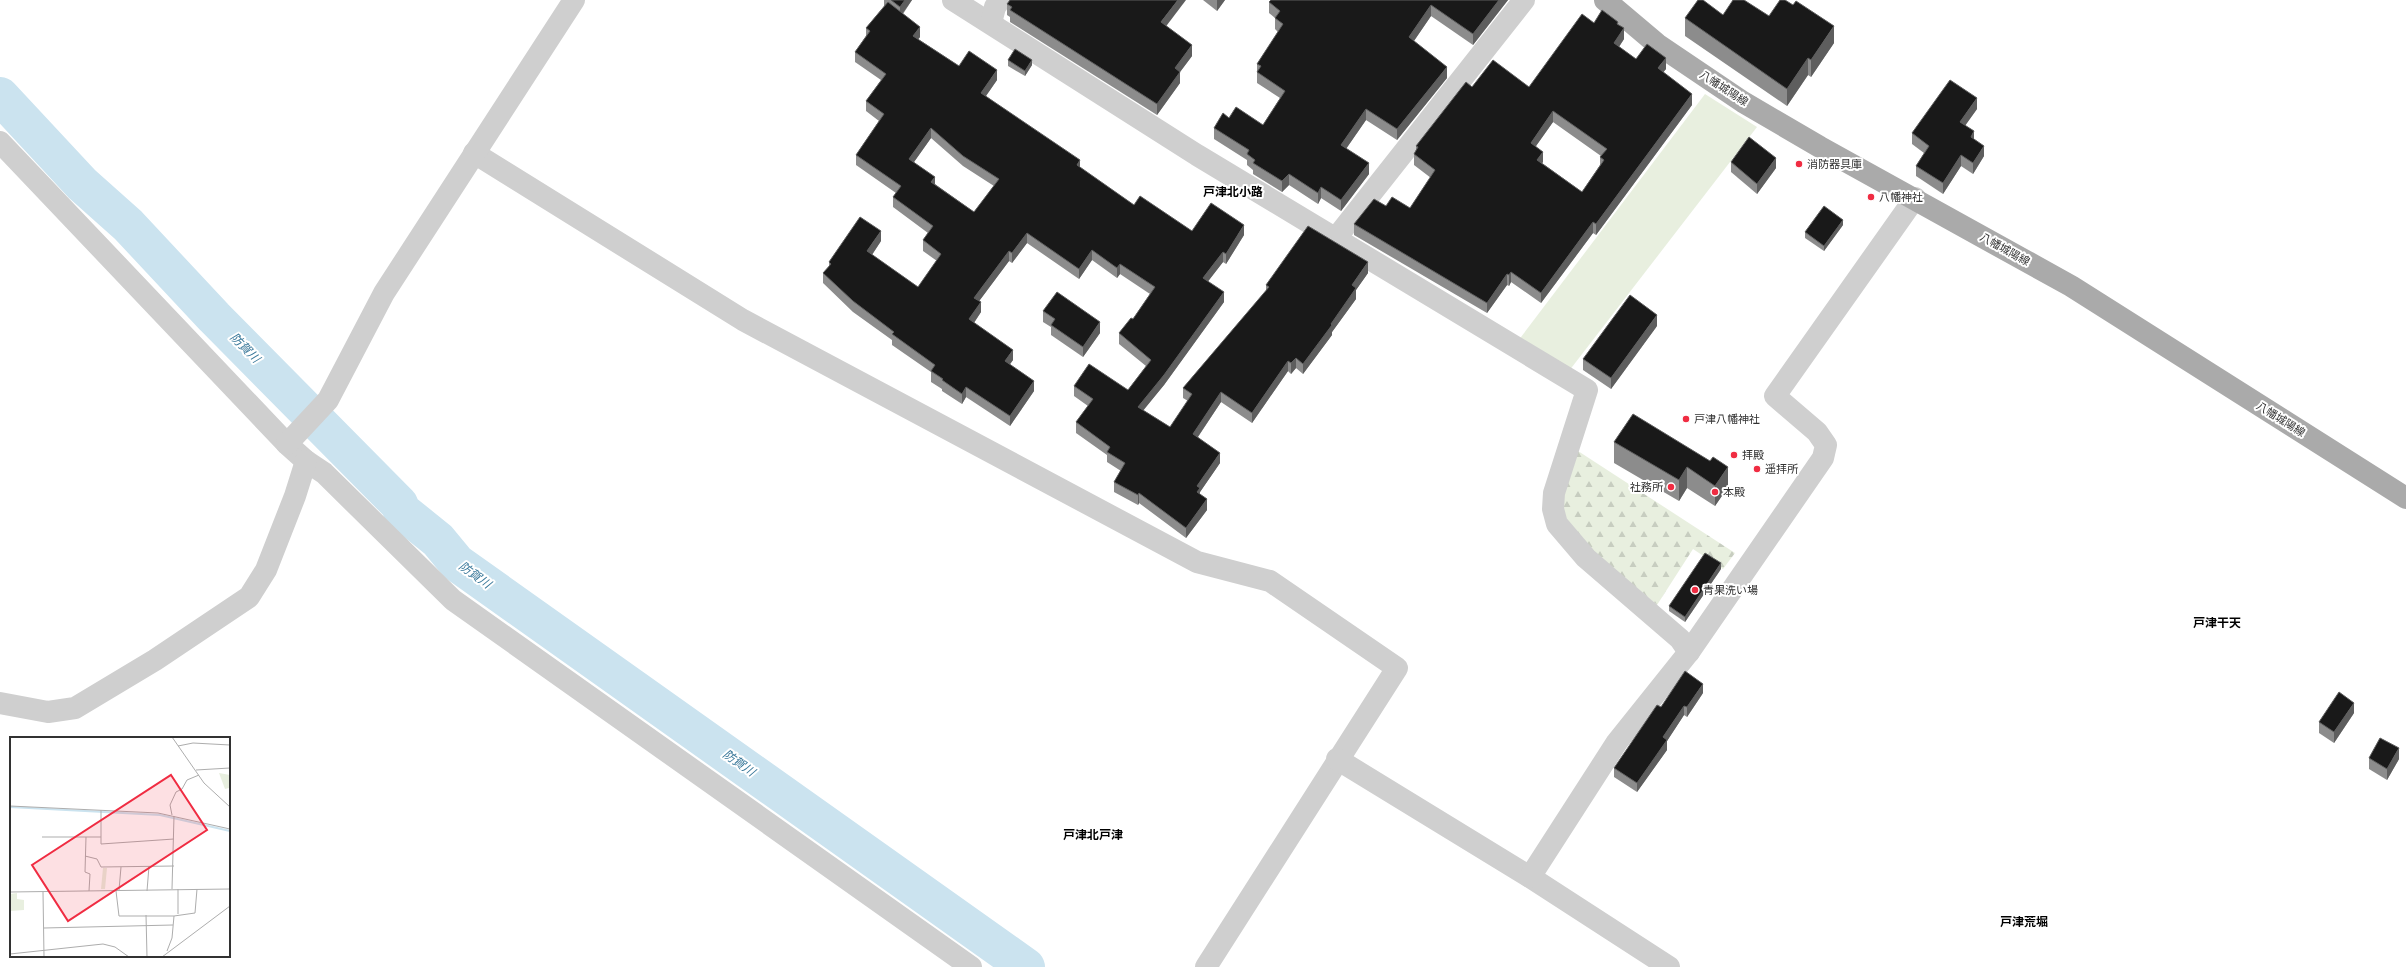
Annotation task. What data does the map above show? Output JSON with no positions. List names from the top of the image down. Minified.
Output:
{"streets":{"main road":["八幡城陽線"]},"districts":["戸津北小路","戸津干天","戸津北戸津","戸津荒堀"],"water":["防賀川"],"places":["消防器具庫","八幡神社","戸津八幡神社","拝殿","遥拝所","社務所","本殿","青果洗い場"]}
